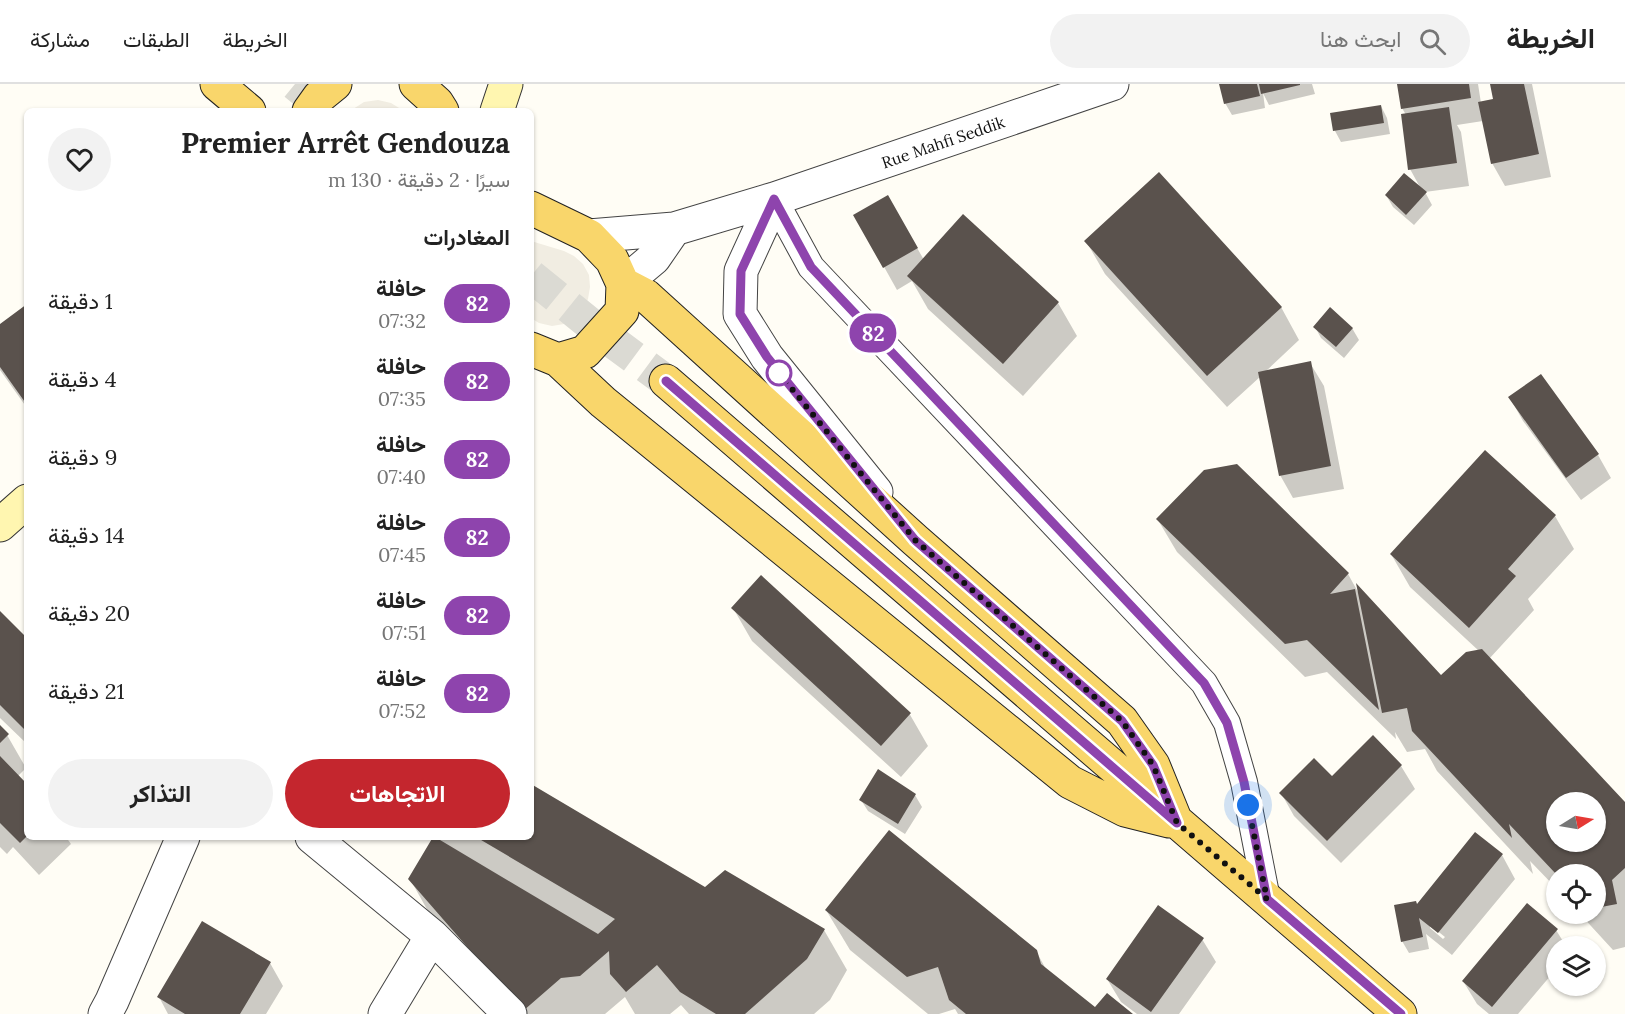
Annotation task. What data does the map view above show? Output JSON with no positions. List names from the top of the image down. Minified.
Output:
{"streets":{"street":["Rue Mahfi Seddik"]},"lines":["bus line 82"],"north":"right","page":{"header":"الخريطة","search":"ابحث هنا","nav":["الخريطة","الطبقات","مشاركة"],"on_map":"82","heading":[["Premier Arrêt Gendouza","سيرًا · 2 دقيقة · 130 m"],"المغادرات"],"list":[{"mark":"82","name":"حافلة","note":"07:32","value":"1 دقيقة"},{"mark":"82","name":"حافلة","note":"07:35","value":"4 دقيقة"},{"mark":"82","name":"حافلة","note":"07:40","value":"9 دقيقة"},{"mark":"82","name":"حافلة","note":"07:45","value":"14 دقيقة"},{"mark":"82","name":"حافلة","note":"07:51","value":"20 دقيقة"},{"mark":"82","name":"حافلة","note":"07:52","value":"21 دقيقة"}],"buttons":["الاتجاهات","التذاكر"]}}
